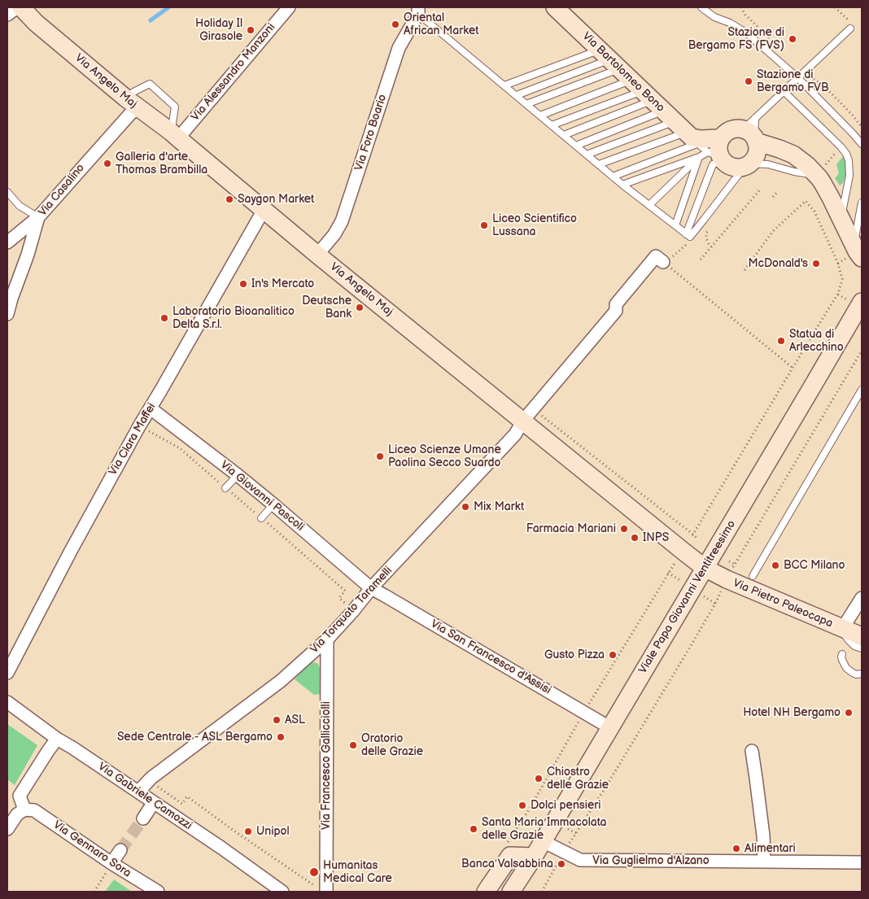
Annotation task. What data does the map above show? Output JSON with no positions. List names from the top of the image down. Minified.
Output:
{"streets":{"main road":["Via Bartolomeo Bono","Via Angelo Maj","Viale Papa Giovanni Ventitreesimo","Via Pietro Paleocapa"],"street":["Via Alessandro Manzoni","Via Foro Boario","Via Casalino","Via Clara Maffei","Via Giovanni Pascoli","Via Torquato Taramelli","Via San Francesco d'Assisi","Via Francesco Gallicciolli","Via Gabriele Camozzi","Via Gennaro Sora","Via Guglielmo d'Alzano"]},"crossings":[["Via Alessandro Manzoni","Via Angelo Maj"],["Via Angelo Maj","Via Foro Boario"],["Via Angelo Maj","Via Casalino"],["Via Angelo Maj","Via Clara Maffei"],["Via Angelo Maj","Viale Papa Giovanni Ventitreesimo"],["Via Angelo Maj","Via Pietro Paleocapa"],["Via Angelo Maj","Via Torquato Taramelli"],["Via Clara Maffei","Via Giovanni Pascoli"],["Via Giovanni Pascoli","Via Torquato Taramelli"],["Via Giovanni Pascoli","Via San Francesco d'Assisi"],["Viale Papa Giovanni Ventitreesimo","Via Pietro Paleocapa"],["Viale Papa Giovanni Ventitreesimo","Via San Francesco d'Assisi"],["Viale Papa Giovanni Ventitreesimo","Via Guglielmo d'Alzano"],["Via Torquato Taramelli","Via San Francesco d'Assisi"],["Via Torquato Taramelli","Via Francesco Gallicciolli"],["Via Torquato Taramelli","Via Gabriele Camozzi"]],"places":["Oriental African Market","Holiday Il Girasole","Stazione di Bergamo FS (FVS)","Stazione di Bergamo FVB","Galleria d'arte Thomas Brambilla","Saygon Market","Liceo Scientifico Lussana","McDonald's","In's Mercato","Deutsche Bank","Laboratorio Bioanalitico Delta S.r.l.","Statua di Arlecchino","Liceo Scienze Umane Paolina Secco Suardo","Mix Markt","Farmacia Mariani","INPS","BCC Milano","Gusto Pizza","Hotel NH Bergamo","ASL","Sede Centrale - ASL Bergamo","Oratorio delle Grazie","Chiostro delle Grazie","Dolci pensieri","Santa Maria Immacolata delle Grazie","Unipol","Alimentari","Banca Valsabbina","Humanitas Medical Care"]}
